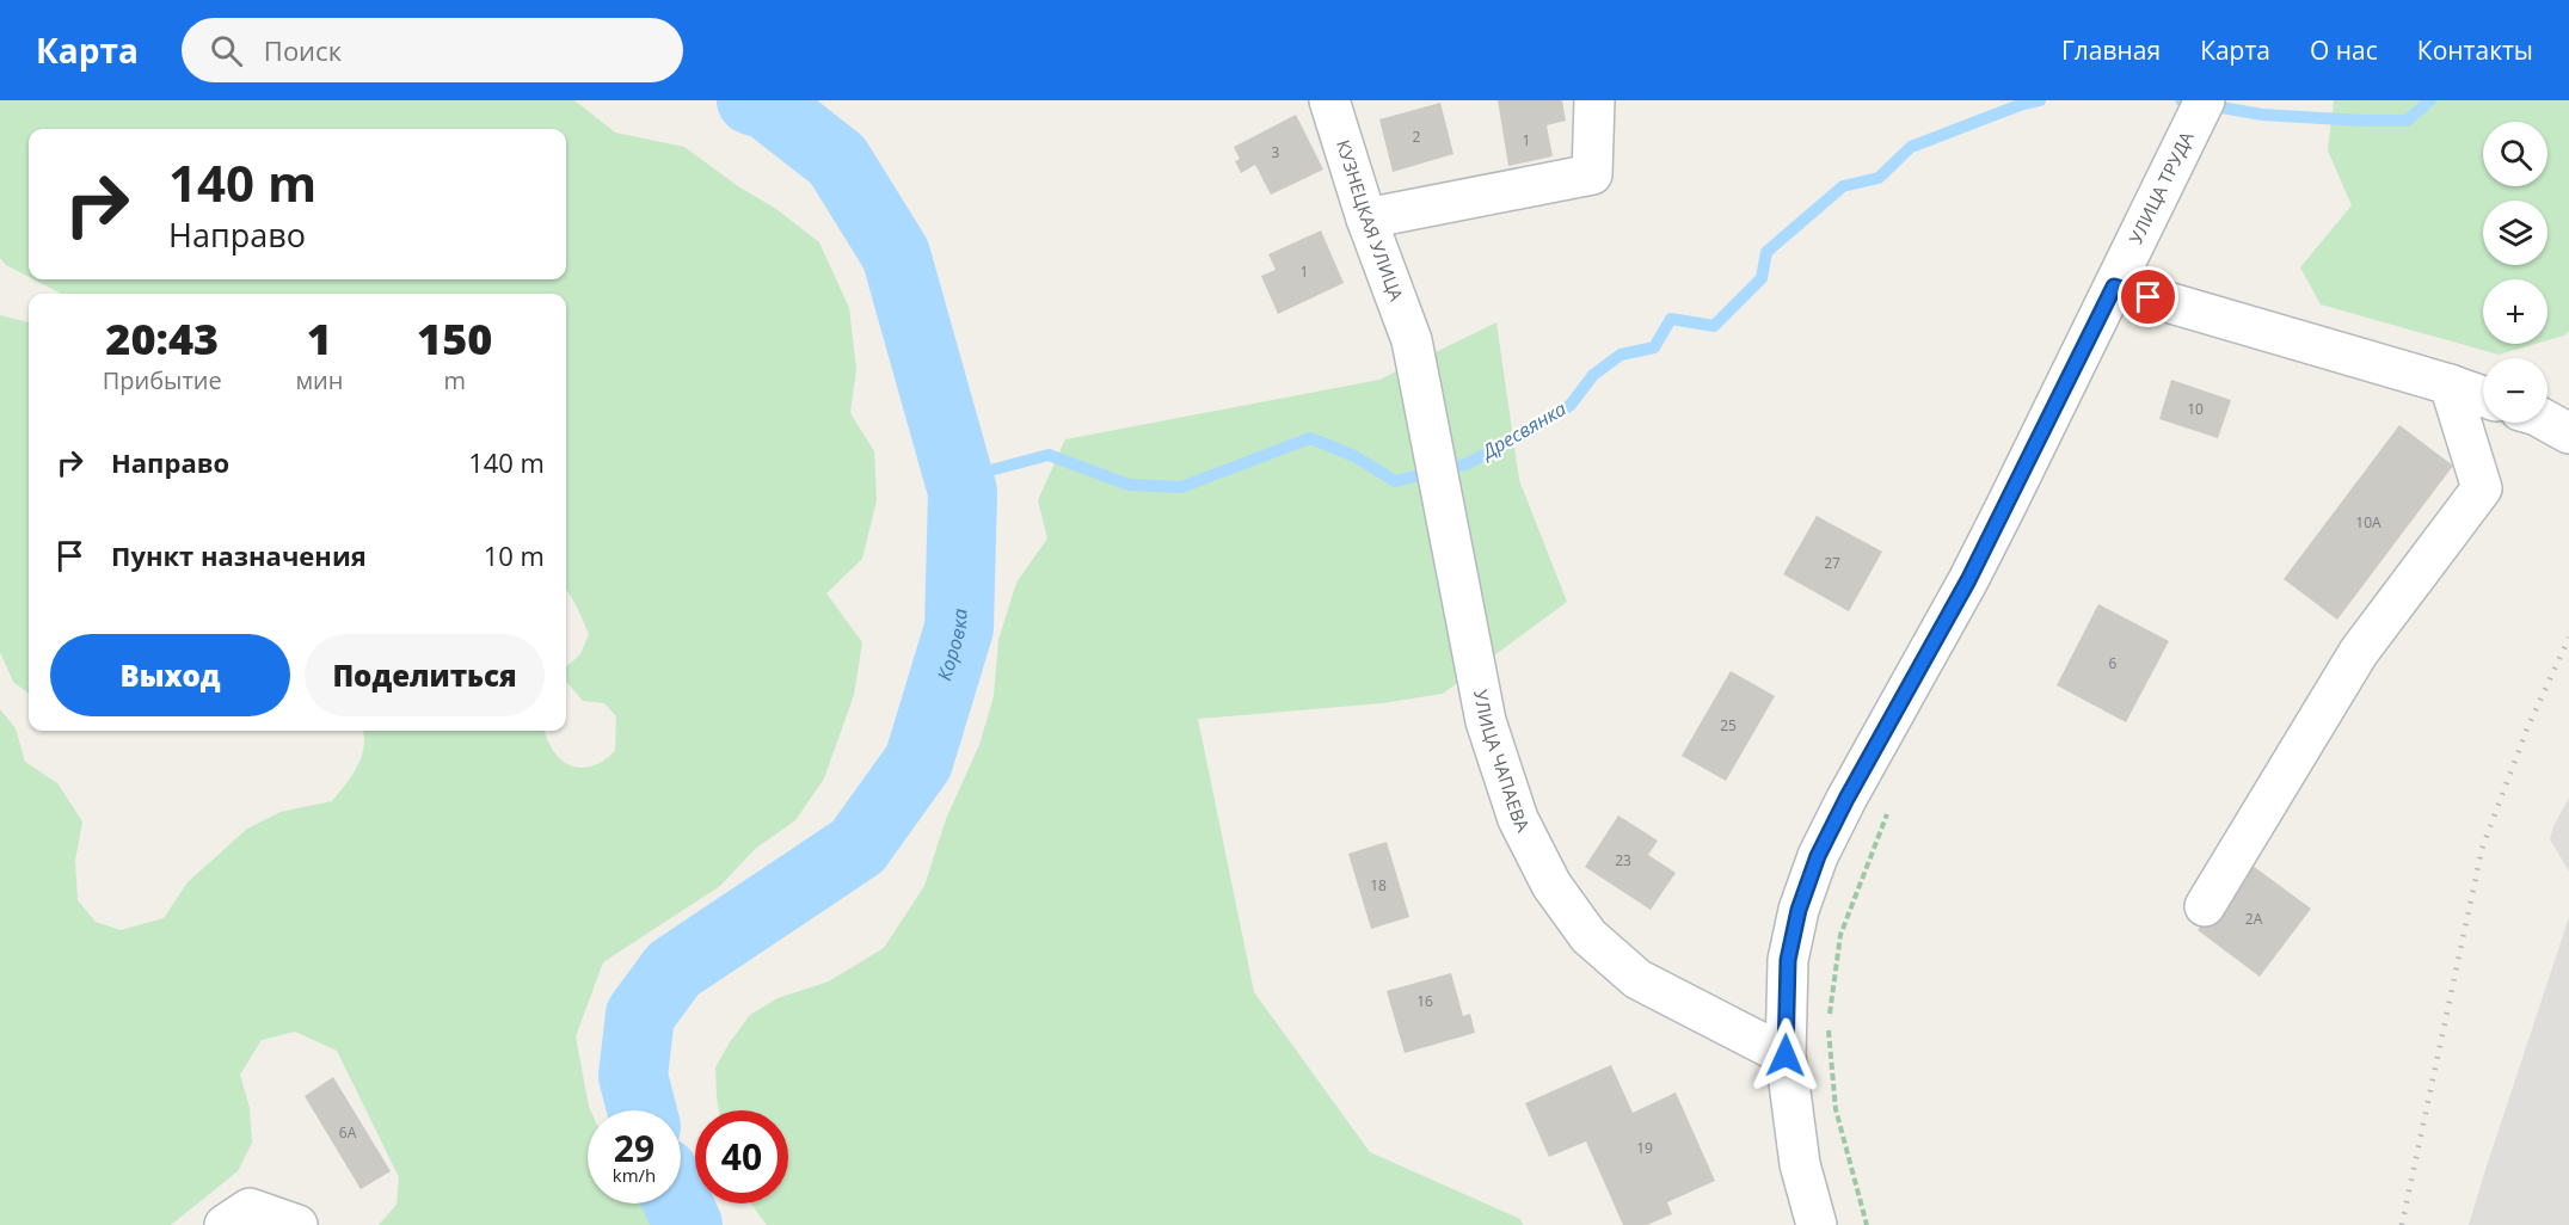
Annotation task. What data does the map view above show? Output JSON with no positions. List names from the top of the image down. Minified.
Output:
{"streets":{"street":["УЛИЦА ТРУДА","КУЗНЕЦКАЯ УЛИЦА","УЛИЦА ЧАПАЕВА"]},"crossings":[["УЛИЦА ТРУДА","УЛИЦА ЧАПАЕВА"],["КУЗНЕЦКАЯ УЛИЦА","УЛИЦА ЧАПАЕВА"]],"water":["Дресвянка","Коровка"],"house_numbers":["2","1","3","1","10","10А","27","6","25","23","18","2А","16","6А","19"],"page":{"header":"Карта","search":"Поиск","nav":["Главная","Карта","О нас","Контакты"],"map_buttons":["+","−"],"turn":["140 m","Направо"],"eta":["20:43","Прибытие","1","мин","150","m"],"list":[{"name":"Направо","value":"140 m"},{"name":"Пункт назначения","value":"10 m"}],"buttons":["Выход","Поделиться"],"speed":"29 km/h","limit":"40"}}
